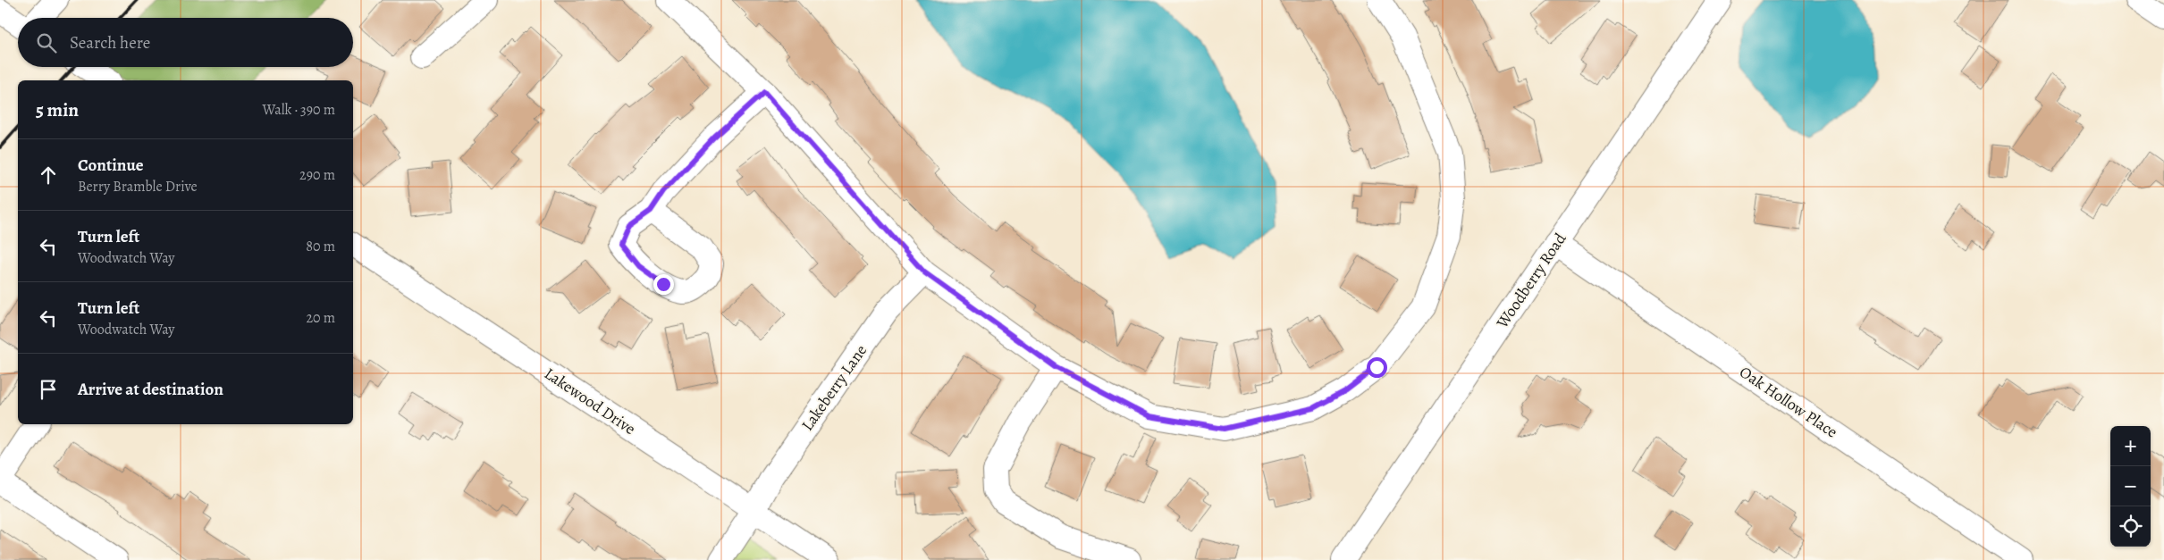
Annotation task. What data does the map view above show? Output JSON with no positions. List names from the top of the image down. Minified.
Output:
{"streets":{"street":["Woodberry Road","Lakeberry Lane","Lakewood Drive","Oak Hollow Place"]},"crossings":[["Woodberry Road","Oak Hollow Place"],["Lakeberry Lane","Lakewood Drive"]],"page":{"search":"Search here","heading":["5 min","Walk · 390 m"],"list":[["Continue","Berry Bramble Drive","290 m"],["Turn left","Woodwatch Way","80 m"],["Turn left","Woodwatch Way","20 m"],"Arrive at destination"],"map_buttons":["+","−"]}}
